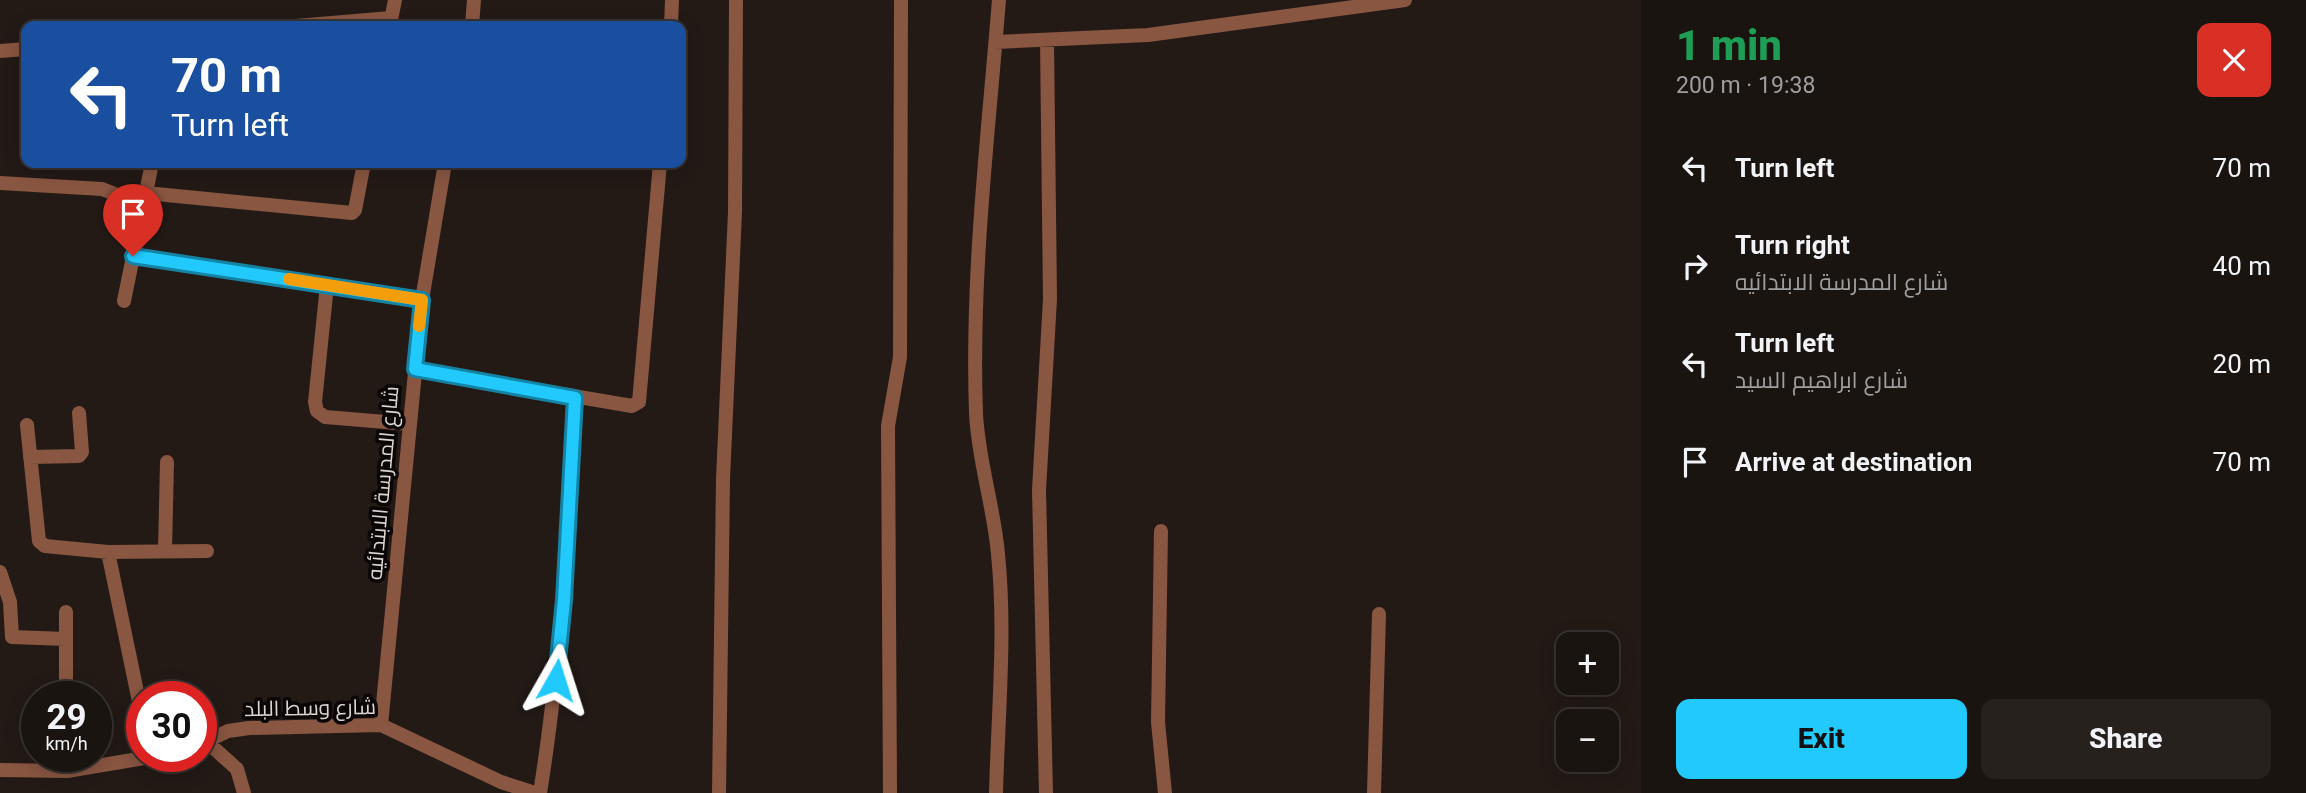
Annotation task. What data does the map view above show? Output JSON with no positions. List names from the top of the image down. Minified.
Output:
{"streets":{"street":["شارع المدرسة الابتدائيه","شارع وسط البلد"]},"crossings":[["شارع المدرسة الابتدائيه","شارع وسط البلد"]],"page":{"heading":["1 min","200 m · 19:38"],"turn":["70 m","Turn left"],"list":[{"name":"Turn left","value":"70 m"},{"name":"Turn right","note":"شارع المدرسة الابتدائيه","value":"40 m"},{"name":"Turn left","note":"شارع ابراهيم السيد","value":"20 m"},{"name":"Arrive at destination","value":"70 m"}],"map_buttons":["+","−"],"speed":"29 km/h","limit":"30","buttons":["Exit","Share"]}}
